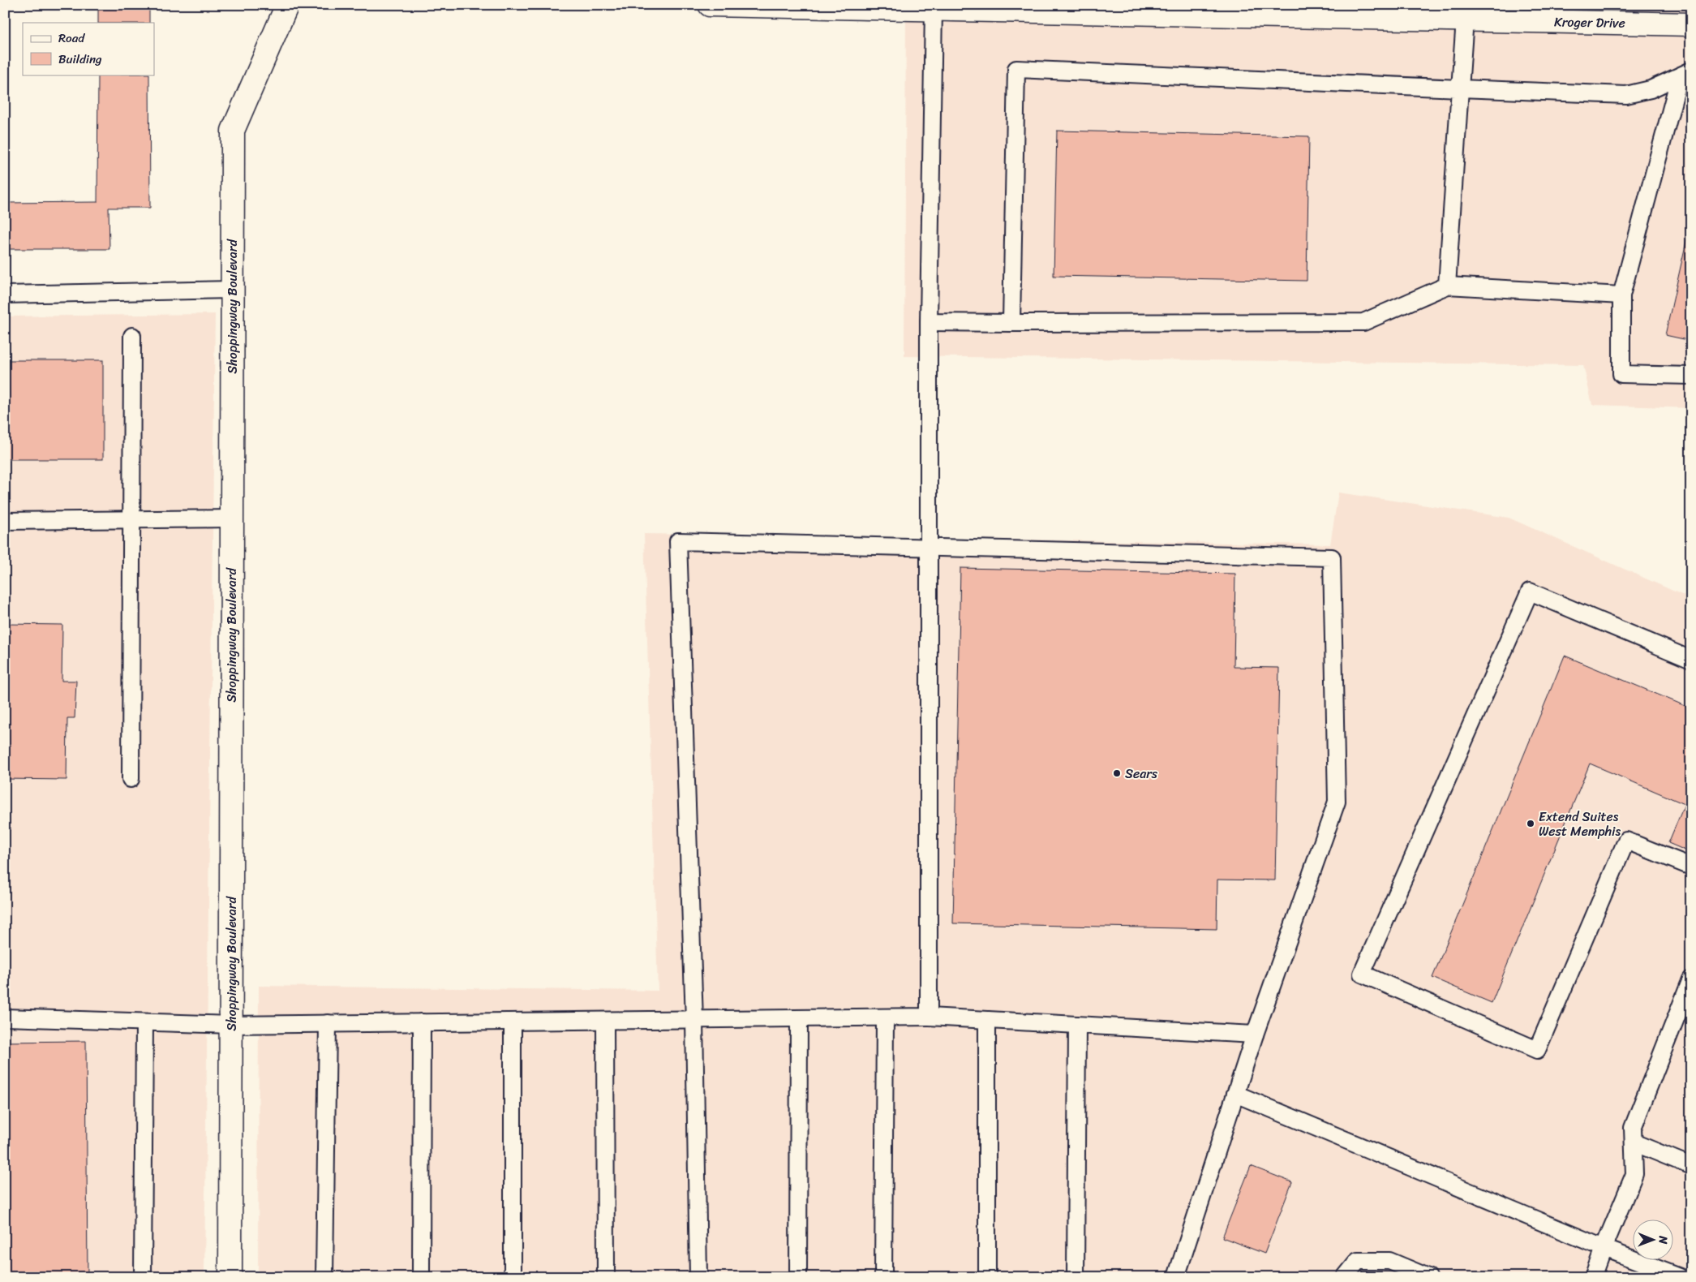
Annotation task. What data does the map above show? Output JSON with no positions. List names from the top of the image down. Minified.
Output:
{"streets":{"street":["Kroger Drive","Shoppingway Boulevard"]},"places":["Sears","Extend Suites West Memphis"],"legend":["Road","Building"],"north":"right"}
